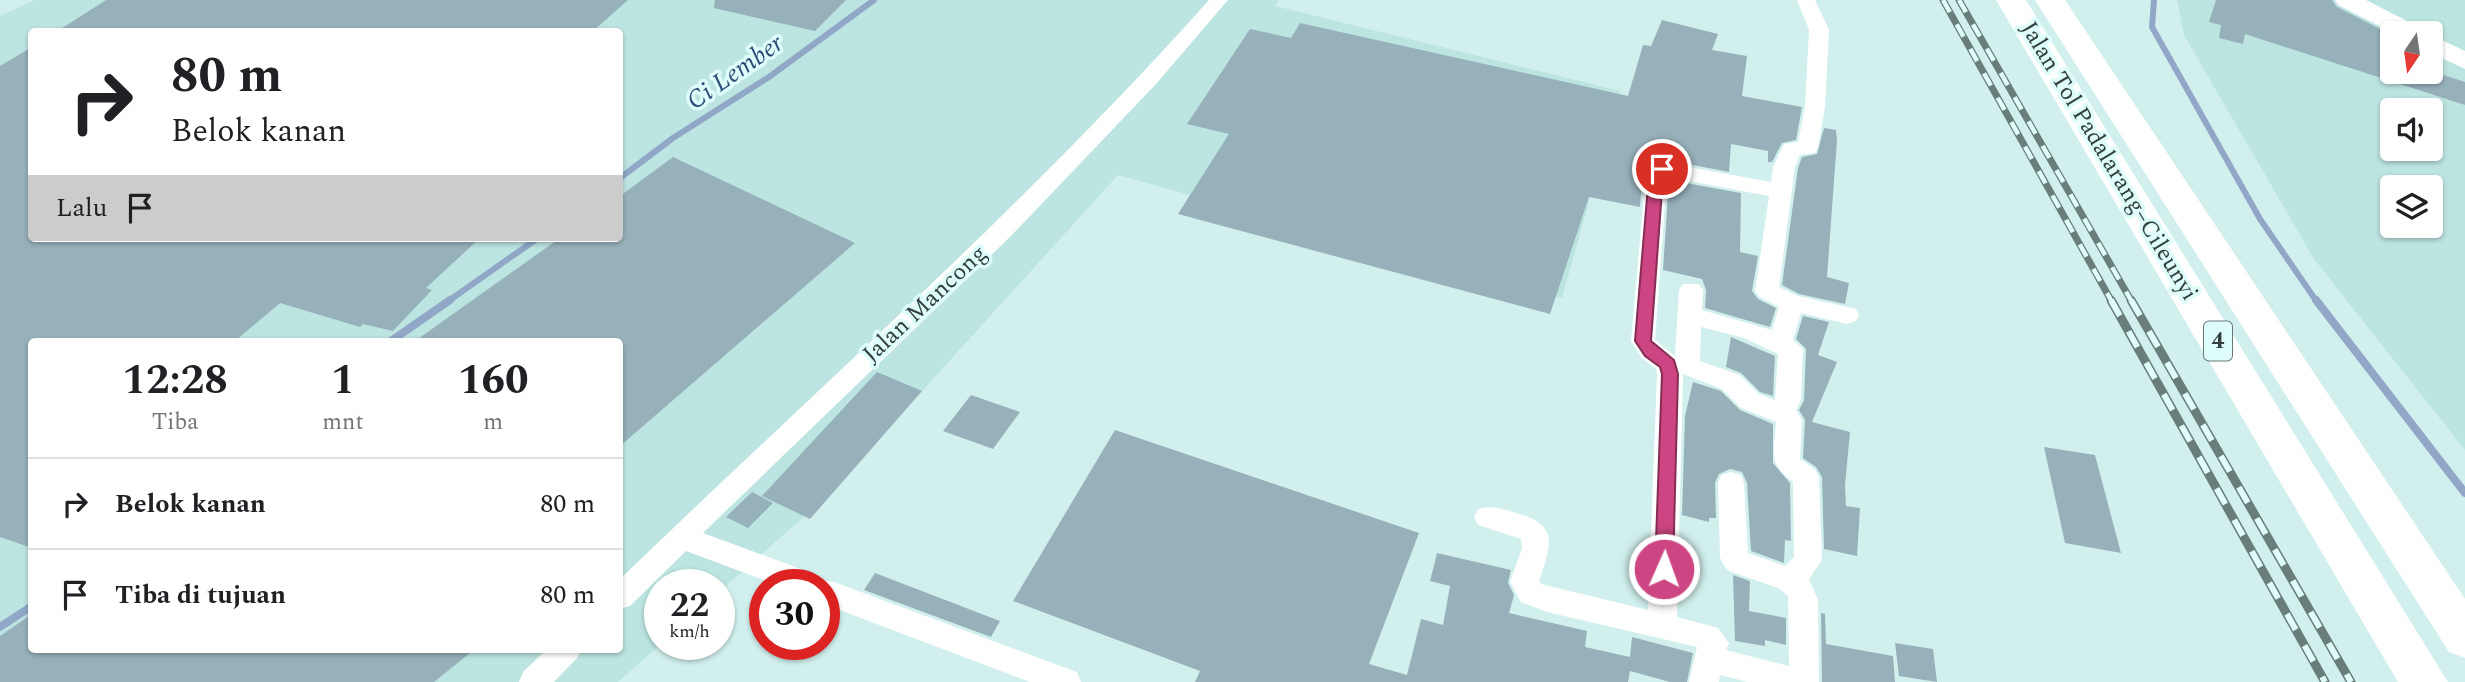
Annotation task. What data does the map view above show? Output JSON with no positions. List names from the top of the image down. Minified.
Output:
{"streets":{"highway":["Jalan Tol Padalarang–Cileunyi","4"],"street":["Jalan Mancong"]},"water":["Ci Lember"],"north":"bottom","page":{"turn":["80 m","Belok kanan"],"then":"Lalu","eta":["12:28","Tiba","1","mnt","160","m"],"list":[{"name":"Belok kanan","value":"80 m"},{"name":"Tiba di tujuan","value":"80 m"}],"speed":"22 km/h","limit":"30"}}
